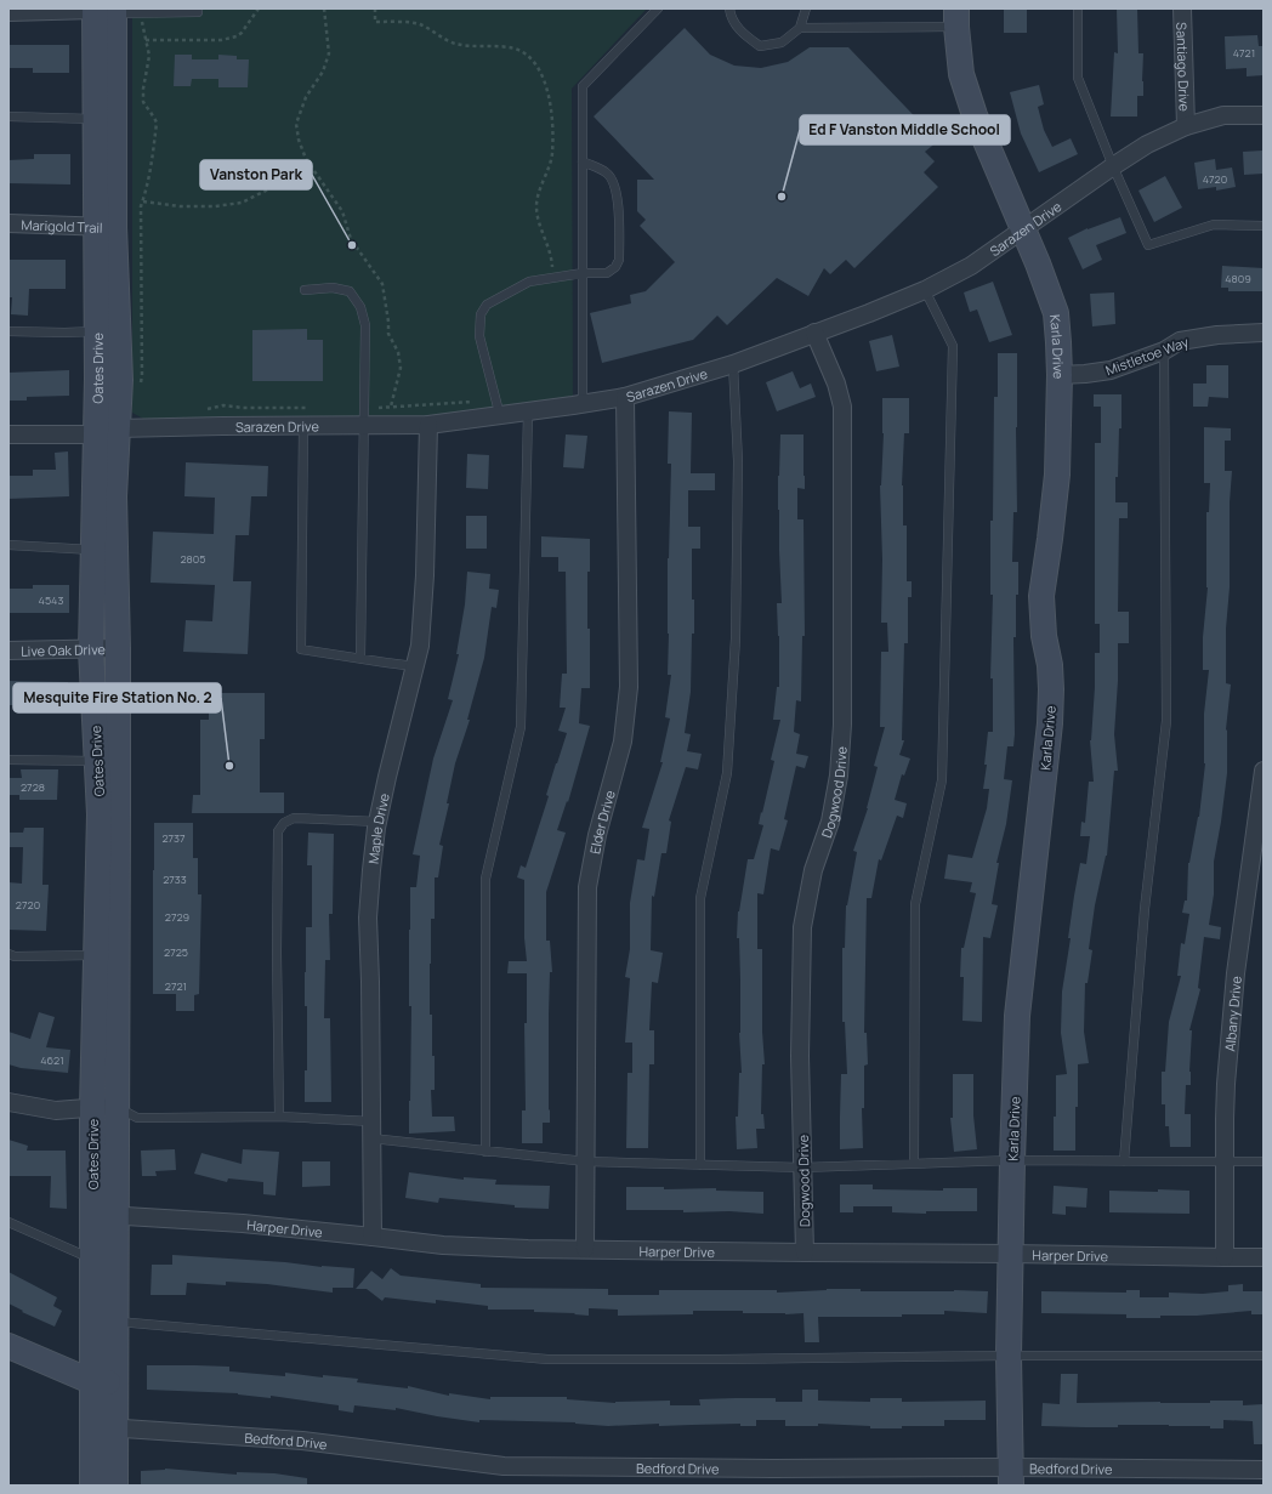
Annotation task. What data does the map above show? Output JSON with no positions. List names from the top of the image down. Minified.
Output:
{"streets":{"main road":["Karla Drive","Oates Drive"],"street":["Santiago Drive","Marigold Trail","Sarazen Drive","Mistletoe Way","Live Oak Drive","Dogwood Drive","Elder Drive","Maple Drive","Albany Drive","Harper Drive","Bedford Drive"]},"crossings":[["Santiago Drive","Sarazen Drive"],["Marigold Trail","Oates Drive"],["Sarazen Drive","Karla Drive"],["Sarazen Drive","Oates Drive"],["Sarazen Drive","Dogwood Drive"],["Sarazen Drive","Elder Drive"],["Sarazen Drive","Maple Drive"],["Karla Drive","Mistletoe Way"],["Karla Drive","Harper Drive"],["Karla Drive","Bedford Drive"],["Oates Drive","Live Oak Drive"],["Oates Drive","Harper Drive"],["Oates Drive","Bedford Drive"],["Dogwood Drive","Harper Drive"],["Elder Drive","Harper Drive"],["Maple Drive","Harper Drive"],["Albany Drive","Harper Drive"]],"places":["Ed F Vanston Middle School","Vanston Park","Mesquite Fire Station No. 2"],"house_numbers":["4721","4720","4809","2805","4543","2728","2737","2733","2720","2729","2725","2721","4621"]}
